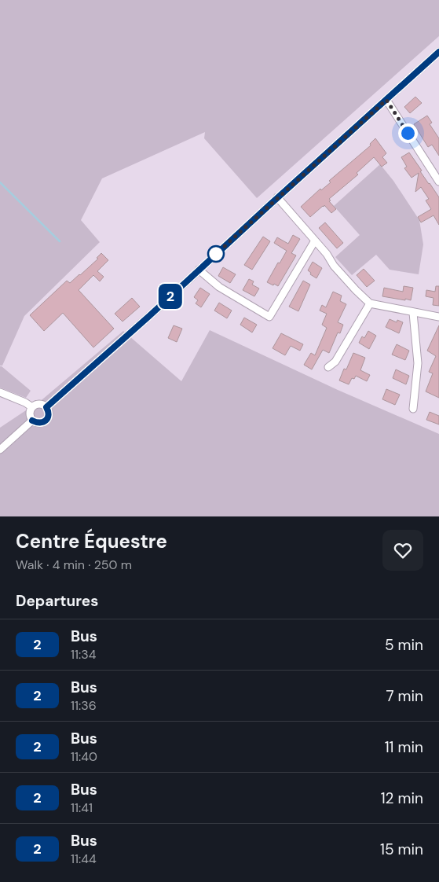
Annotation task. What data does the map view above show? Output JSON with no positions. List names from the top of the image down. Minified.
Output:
{"lines":["bus line 2"],"page":{"on_map":"2","heading":[["Centre Équestre","Walk · 4 min · 250 m"],"Departures"],"list":[{"mark":"2","name":"Bus","note":"11:34","value":"5 min"},{"mark":"2","name":"Bus","note":"11:36","value":"7 min"},{"mark":"2","name":"Bus","note":"11:40","value":"11 min"},{"mark":"2","name":"Bus","note":"11:41","value":"12 min"},{"mark":"2","name":"Bus","note":"11:44","value":"15 min"}]}}
